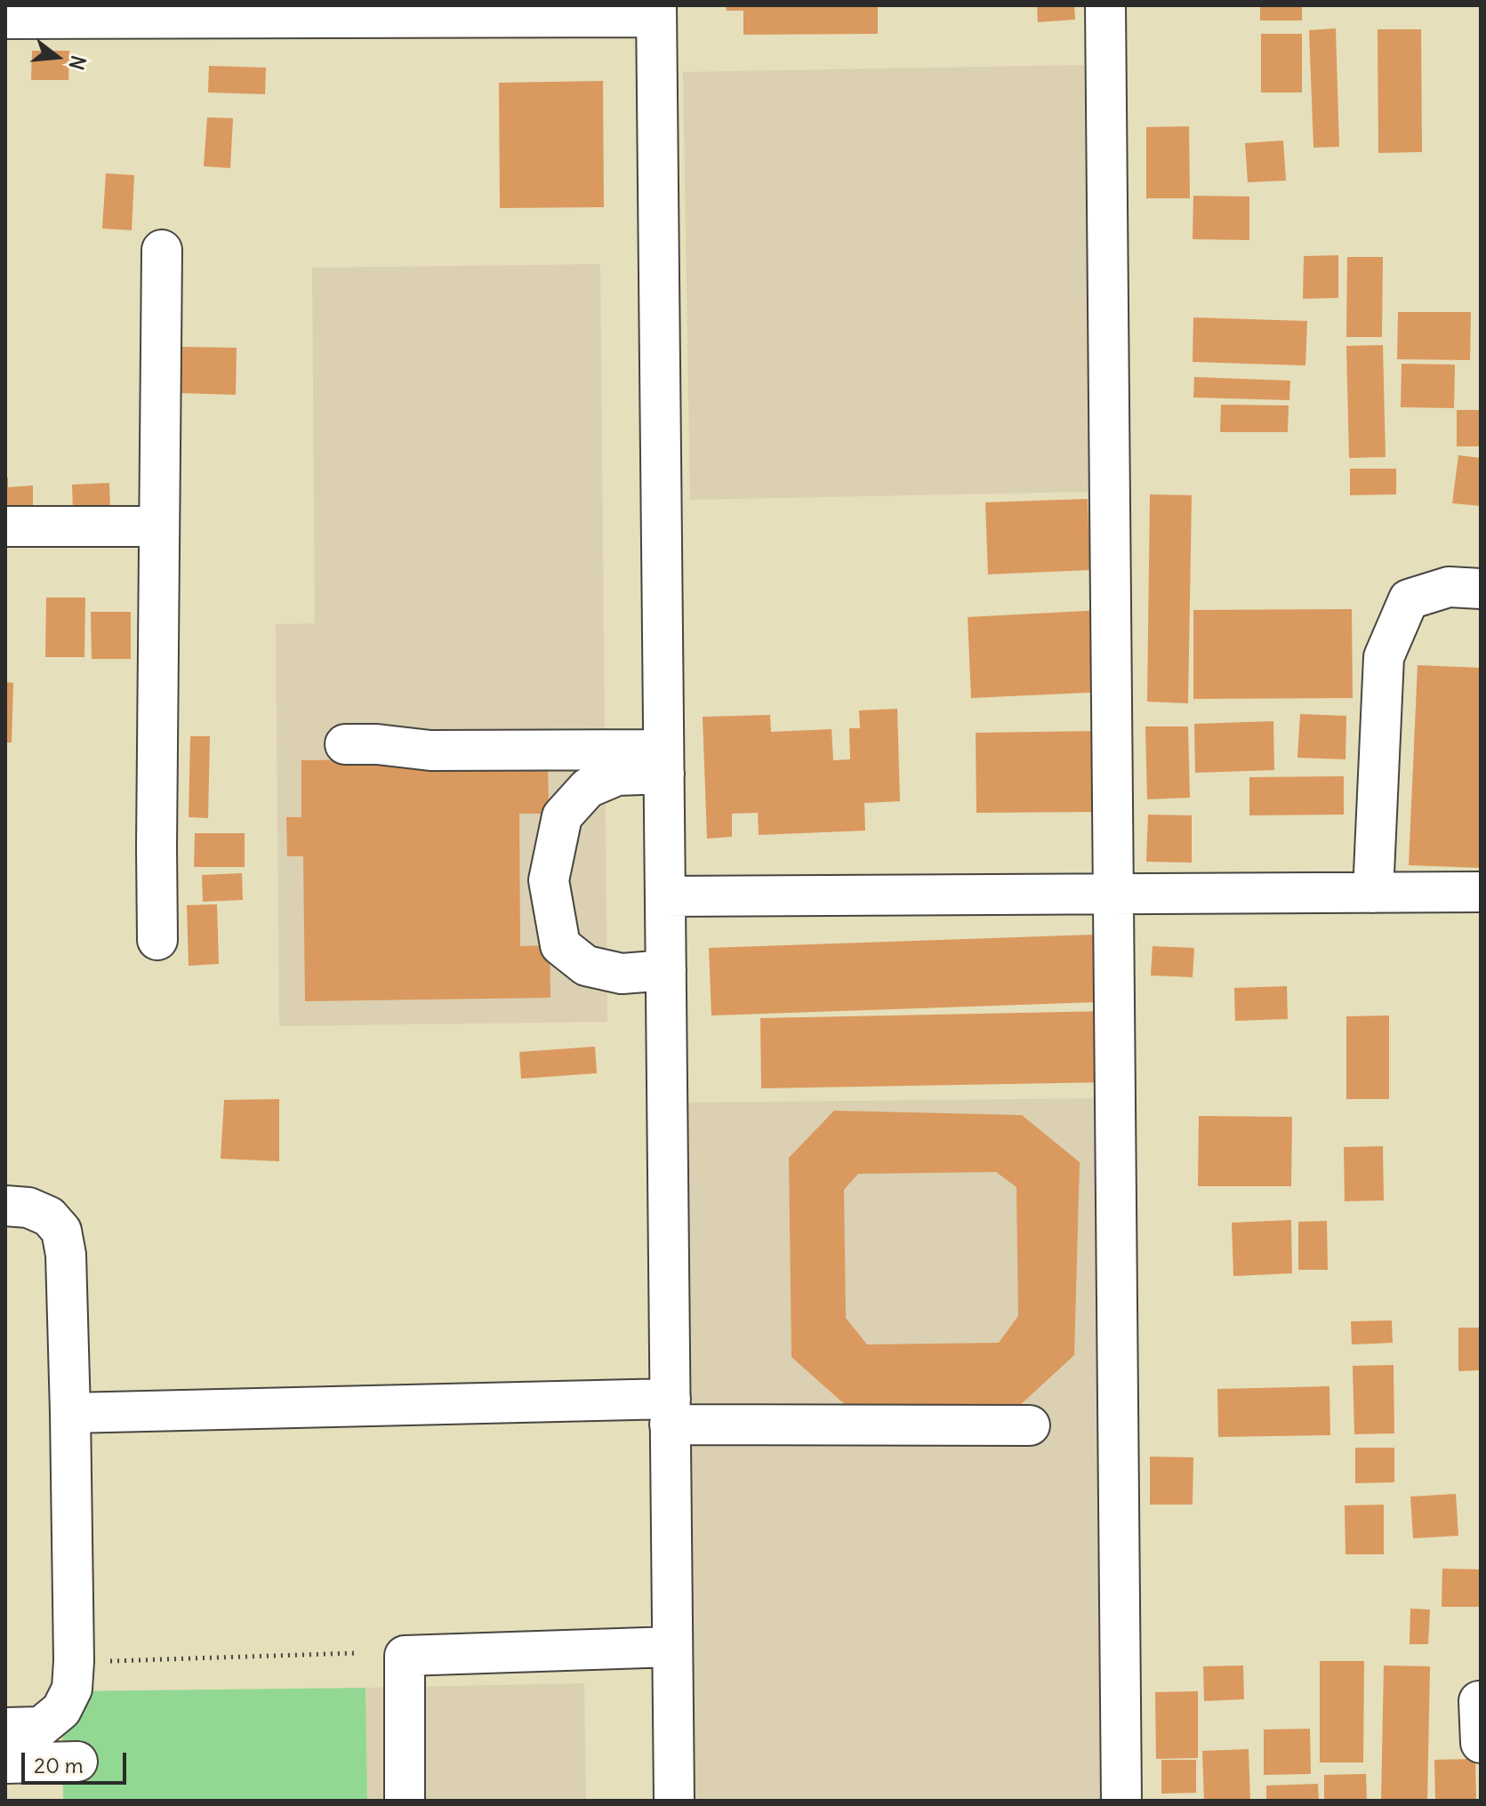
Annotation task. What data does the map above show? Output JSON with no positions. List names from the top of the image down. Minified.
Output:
{"scale_bar":"20 m","north":"right"}
